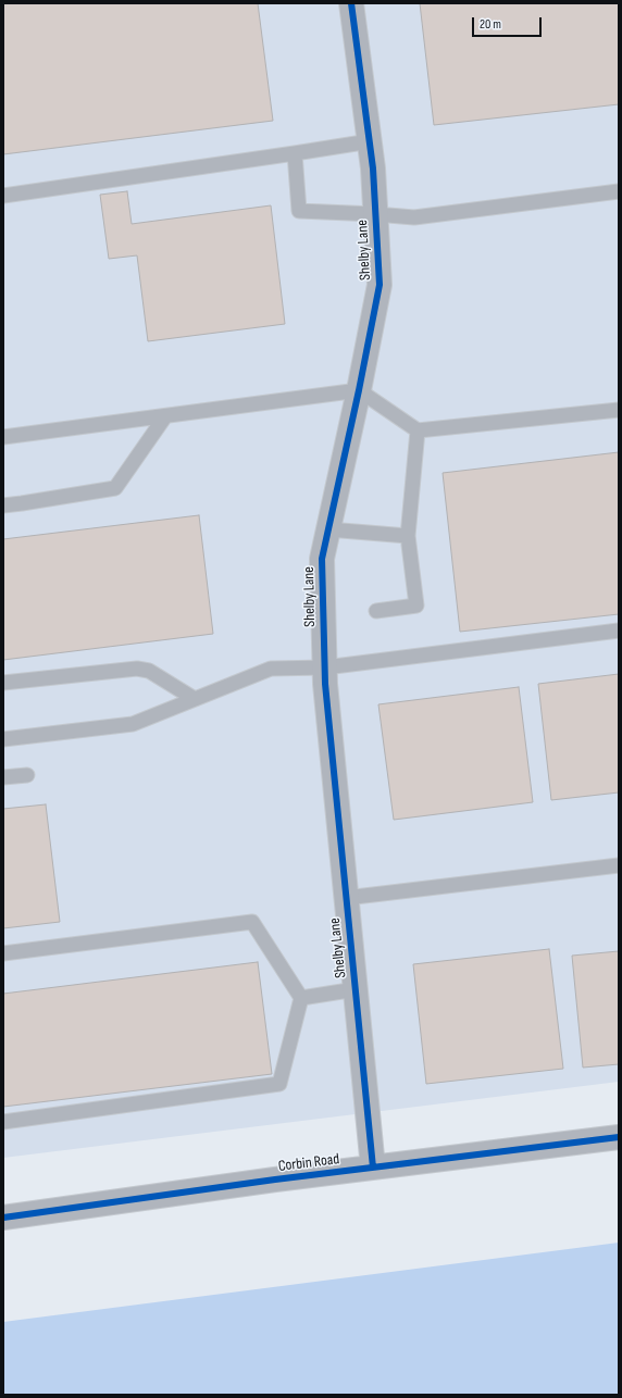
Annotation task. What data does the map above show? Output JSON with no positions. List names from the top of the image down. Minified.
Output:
{"streets":{"street":["Shelby Lane","Corbin Road"]},"crossings":[["Shelby Lane","Corbin Road"]],"scale_bar":"20 m"}
